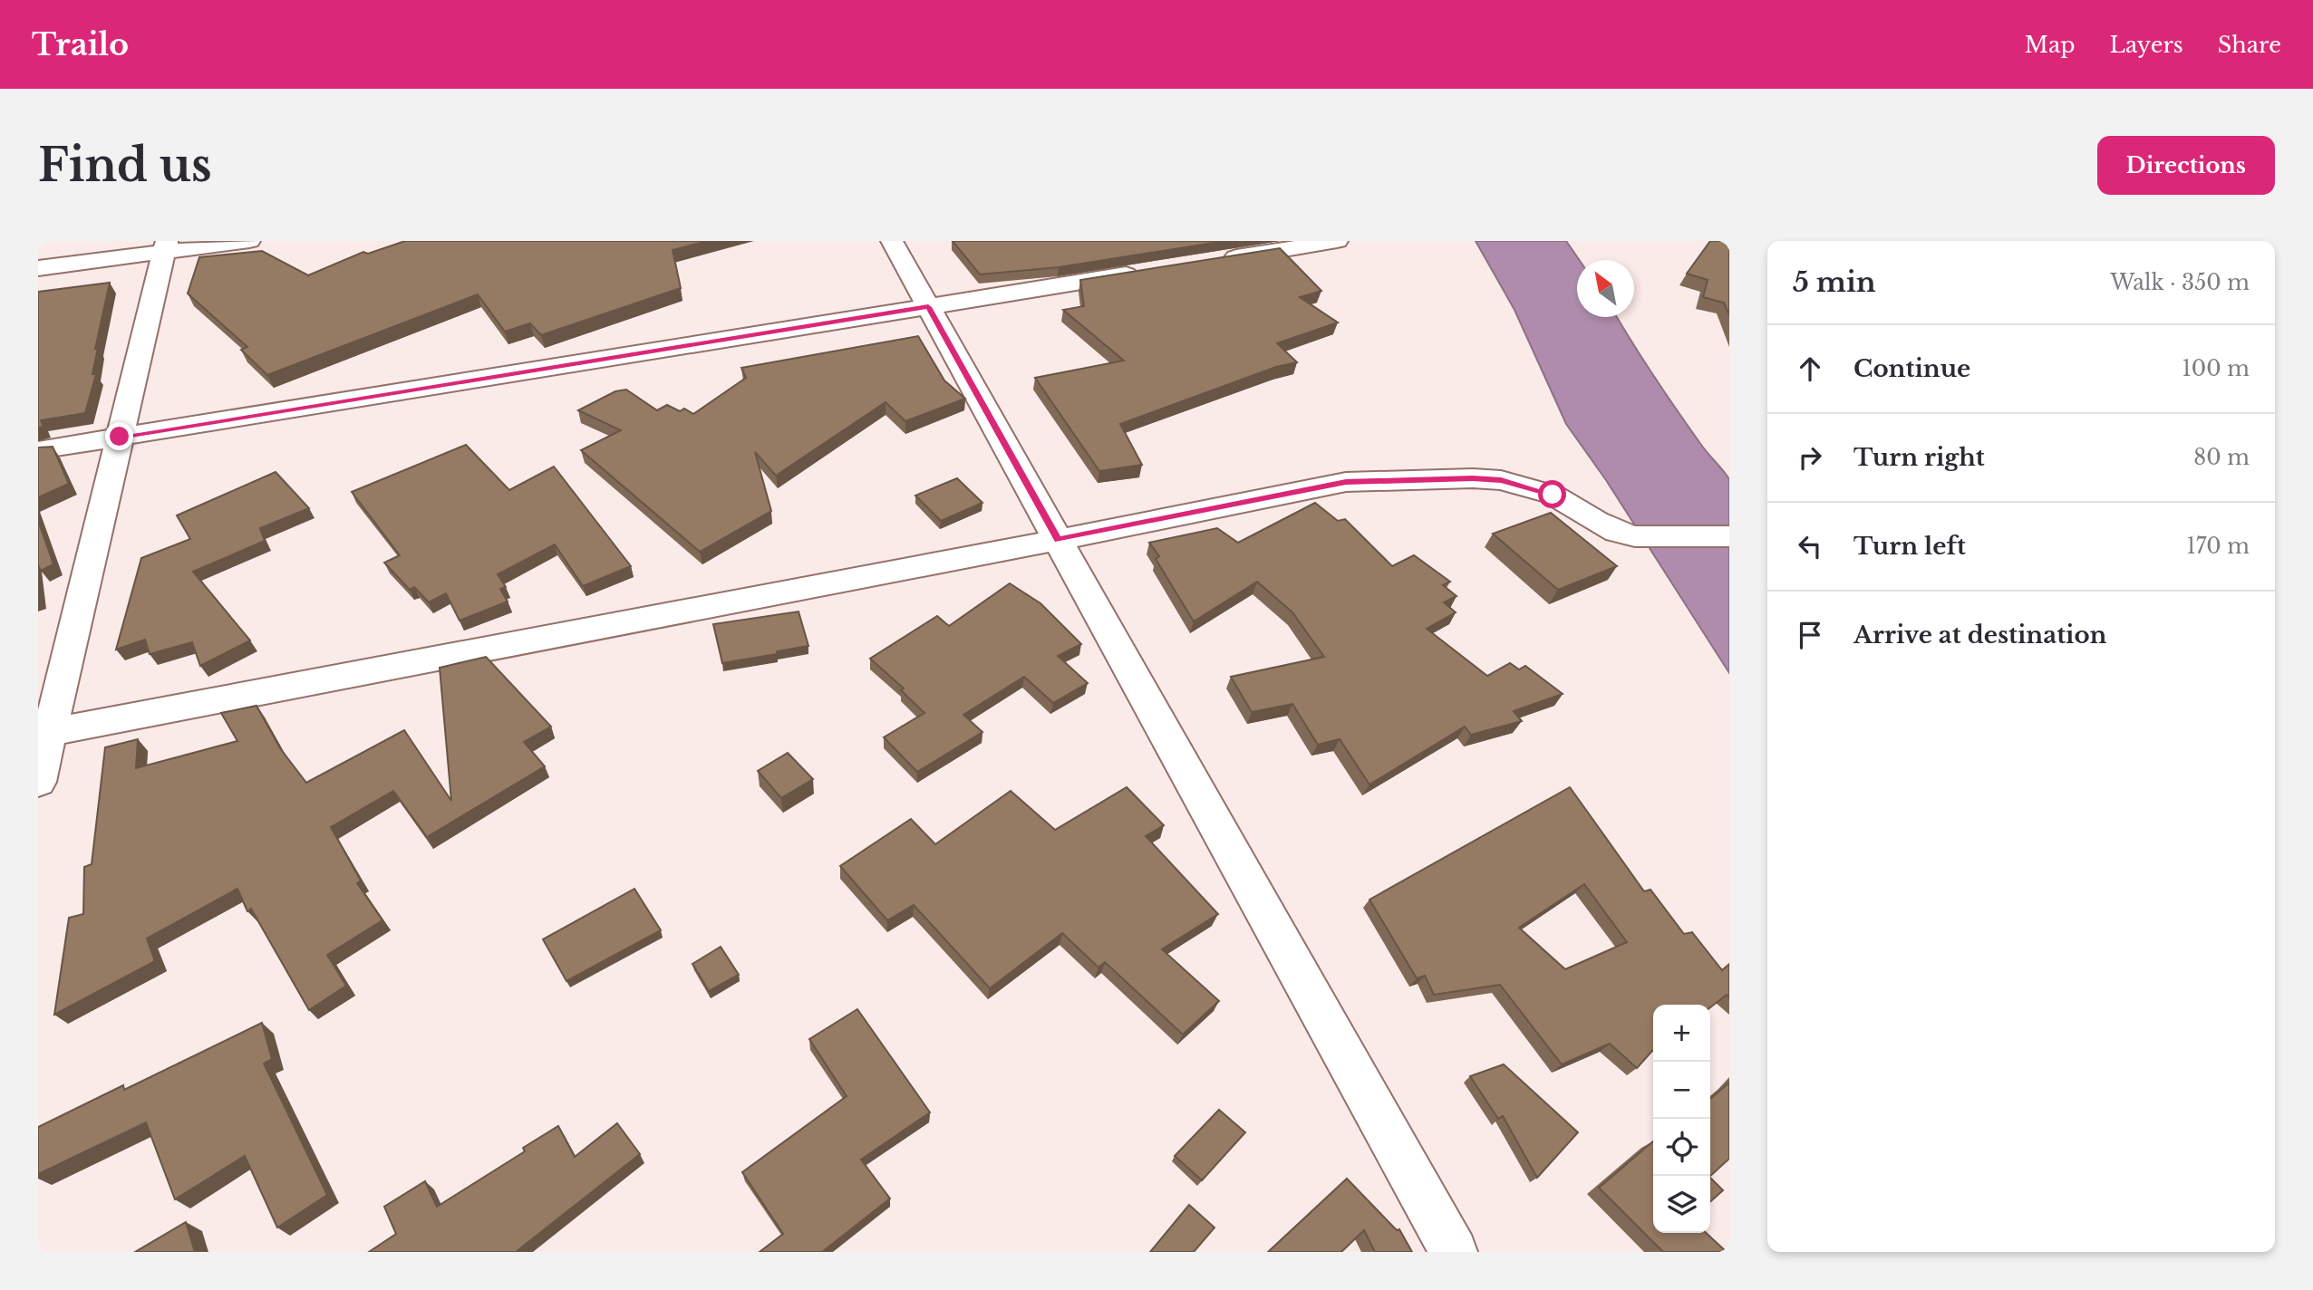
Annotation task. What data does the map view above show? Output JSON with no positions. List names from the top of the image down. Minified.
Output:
{"north":"top left","page":{"header":"Trailo","nav":["Map","Layers","Share"],"buttons":"Directions","title":"Find us","heading":["5 min","Walk · 350 m"],"list":[["Continue","100 m"],["Turn right","80 m"],["Turn left","170 m"],"Arrive at destination"],"map_buttons":["+","−"]}}
